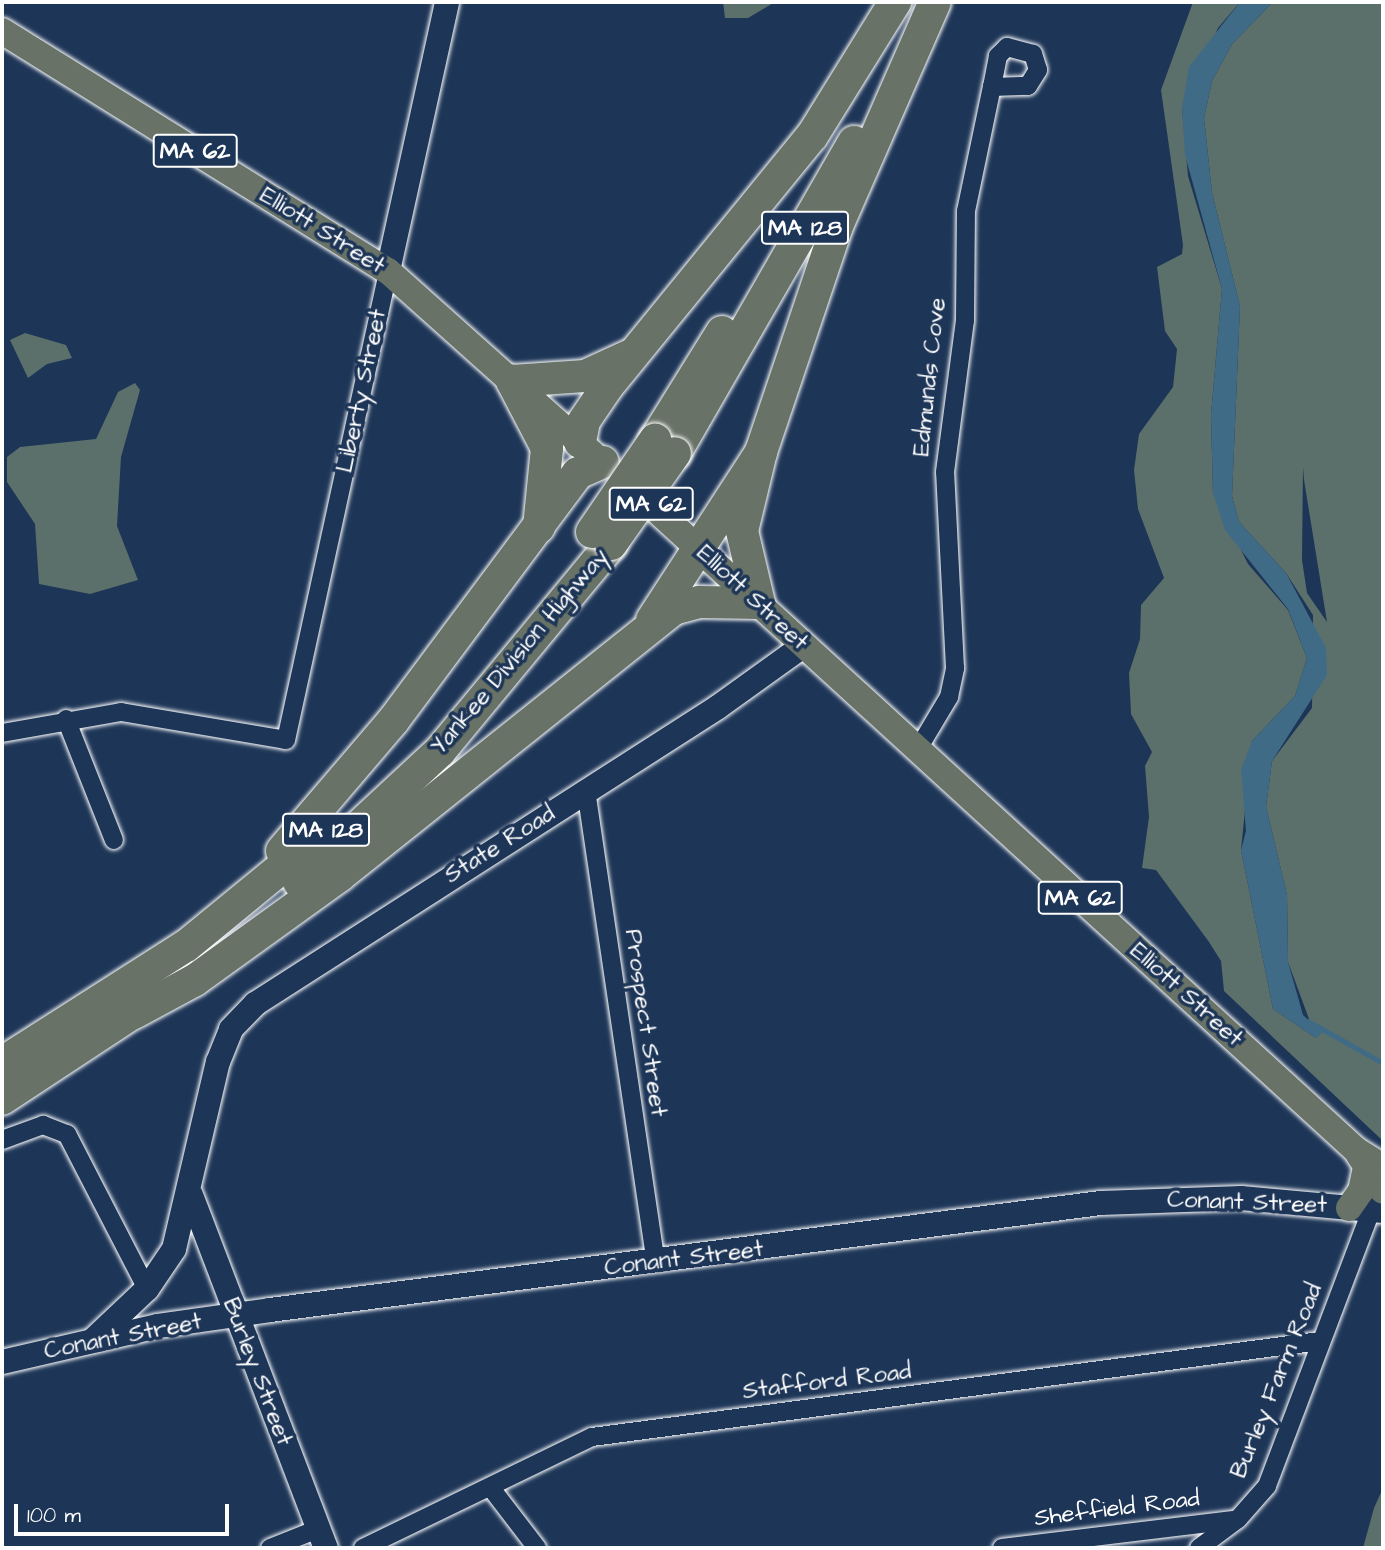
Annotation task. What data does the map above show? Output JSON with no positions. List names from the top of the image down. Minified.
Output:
{"streets":{"highway":["MA 128","Yankee Division Highway"],"main road":["MA 62","Elliott Street","Liberty Street","State Road","Conant Street","Burley Street"],"street":["Edmunds Cove","Prospect Street","Burley Farm Road","Stafford Road","Sheffield Road"]},"crossings":[["Elliott Street","Edmunds Cove"],["Elliott Street","Liberty Street"],["Elliott Street","State Road"],["Elliott Street","Conant Street"],["Elliott Street","Burley Farm Road"],["State Road","Prospect Street"],["State Road","Burley Street"],["Prospect Street","Conant Street"],["Conant Street","Burley Street"],["Conant Street","Burley Farm Road"],["Burley Farm Road","Stafford Road"],["Burley Farm Road","Sheffield Road"]],"scale_bar":"100 m"}
